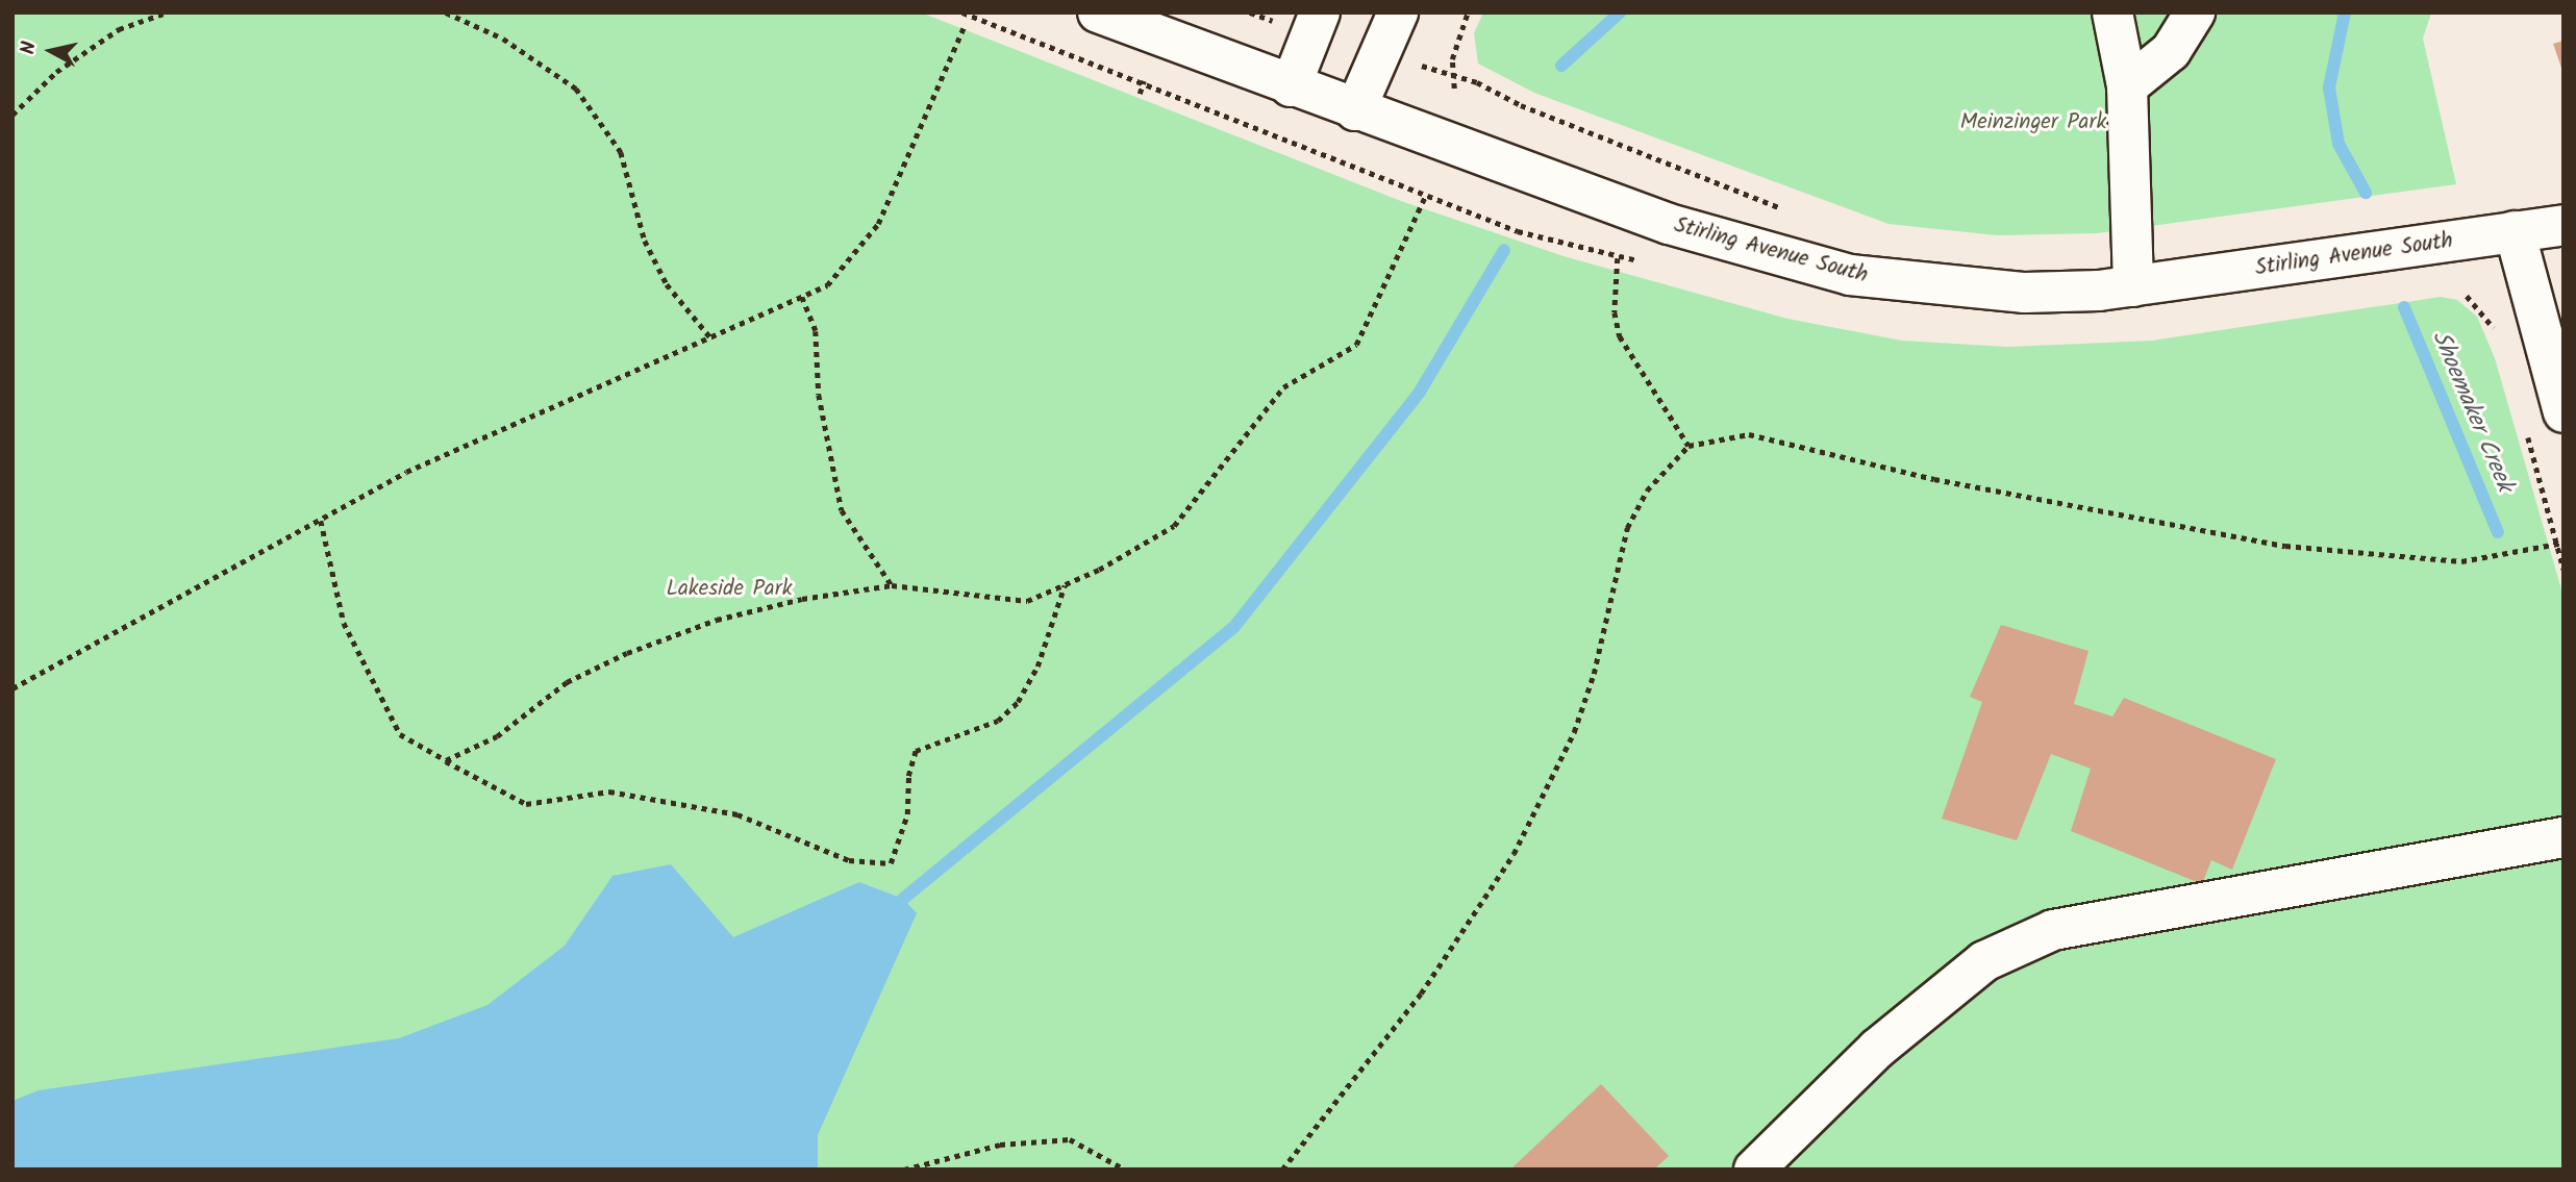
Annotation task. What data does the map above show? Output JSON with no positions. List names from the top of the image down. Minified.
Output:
{"streets":{"street":["Stirling Avenue South"]},"water":["Shoemaker Creek"],"parks":["Meinzinger Park","Lakeside Park"],"north":"left"}
